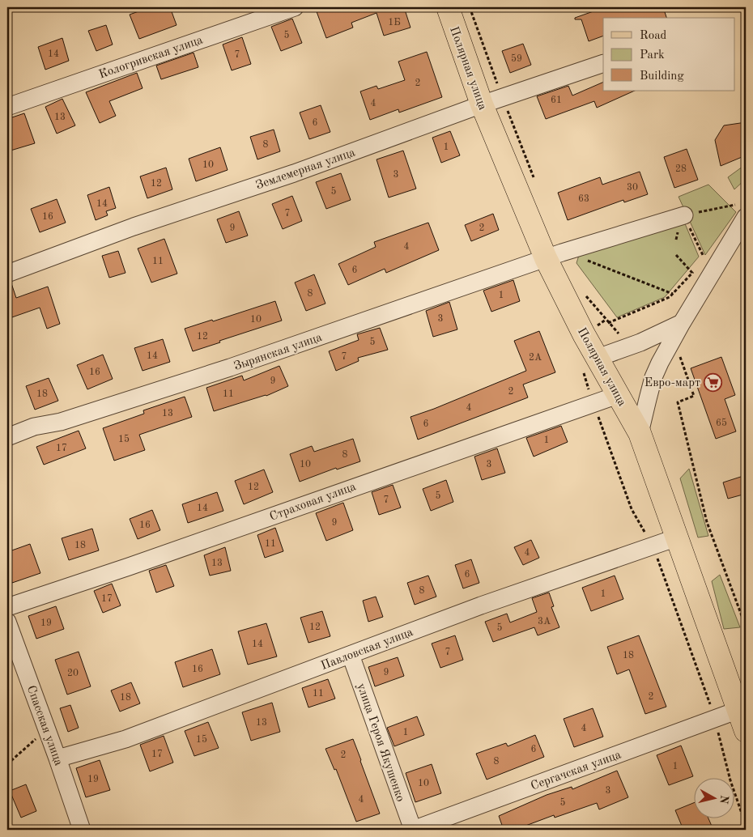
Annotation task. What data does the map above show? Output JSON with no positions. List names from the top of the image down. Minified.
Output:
{"streets":{"main road":["Полярная улица"],"street":["Кологривская улица","Землемерная улица","Зырянская улица","Страховая улица","Павловская улица","Спасская улица","улица Героя Якушенко","Сергачская улица"]},"crossings":[["Полярная улица","Землемерная улица"],["Полярная улица","Зырянская улица"],["Полярная улица","Страховая улица"],["Полярная улица","Павловская улица"],["Полярная улица","Сергачская улица"],["Павловская улица","Спасская улица"],["Павловская улица","улица Героя Якушенко"],["улица Героя Якушенко","Сергачская улица"]],"places":{"supermarket":["Евро-март"]},"house_numbers":["1Б","5","14","7","59","2","61","4","13","6","8","1","10","28","3","12","30","5","63","14","7","16","9","2","4","11","6","8","1","3","10","12","5","14","7","2А","16","9","2","18","11","4","13","65","6","15","1","17","8","10","3","12","5","7","14","9","16","11","18","4","13","6","8","1","17","3А","19","12","5","14","7","18","16","9","20","11","2","18","13","4","1","15","6","17","2","8","1","19","10","3","4","5"],"legend":["Road","Park","Building"],"north":"right"}
